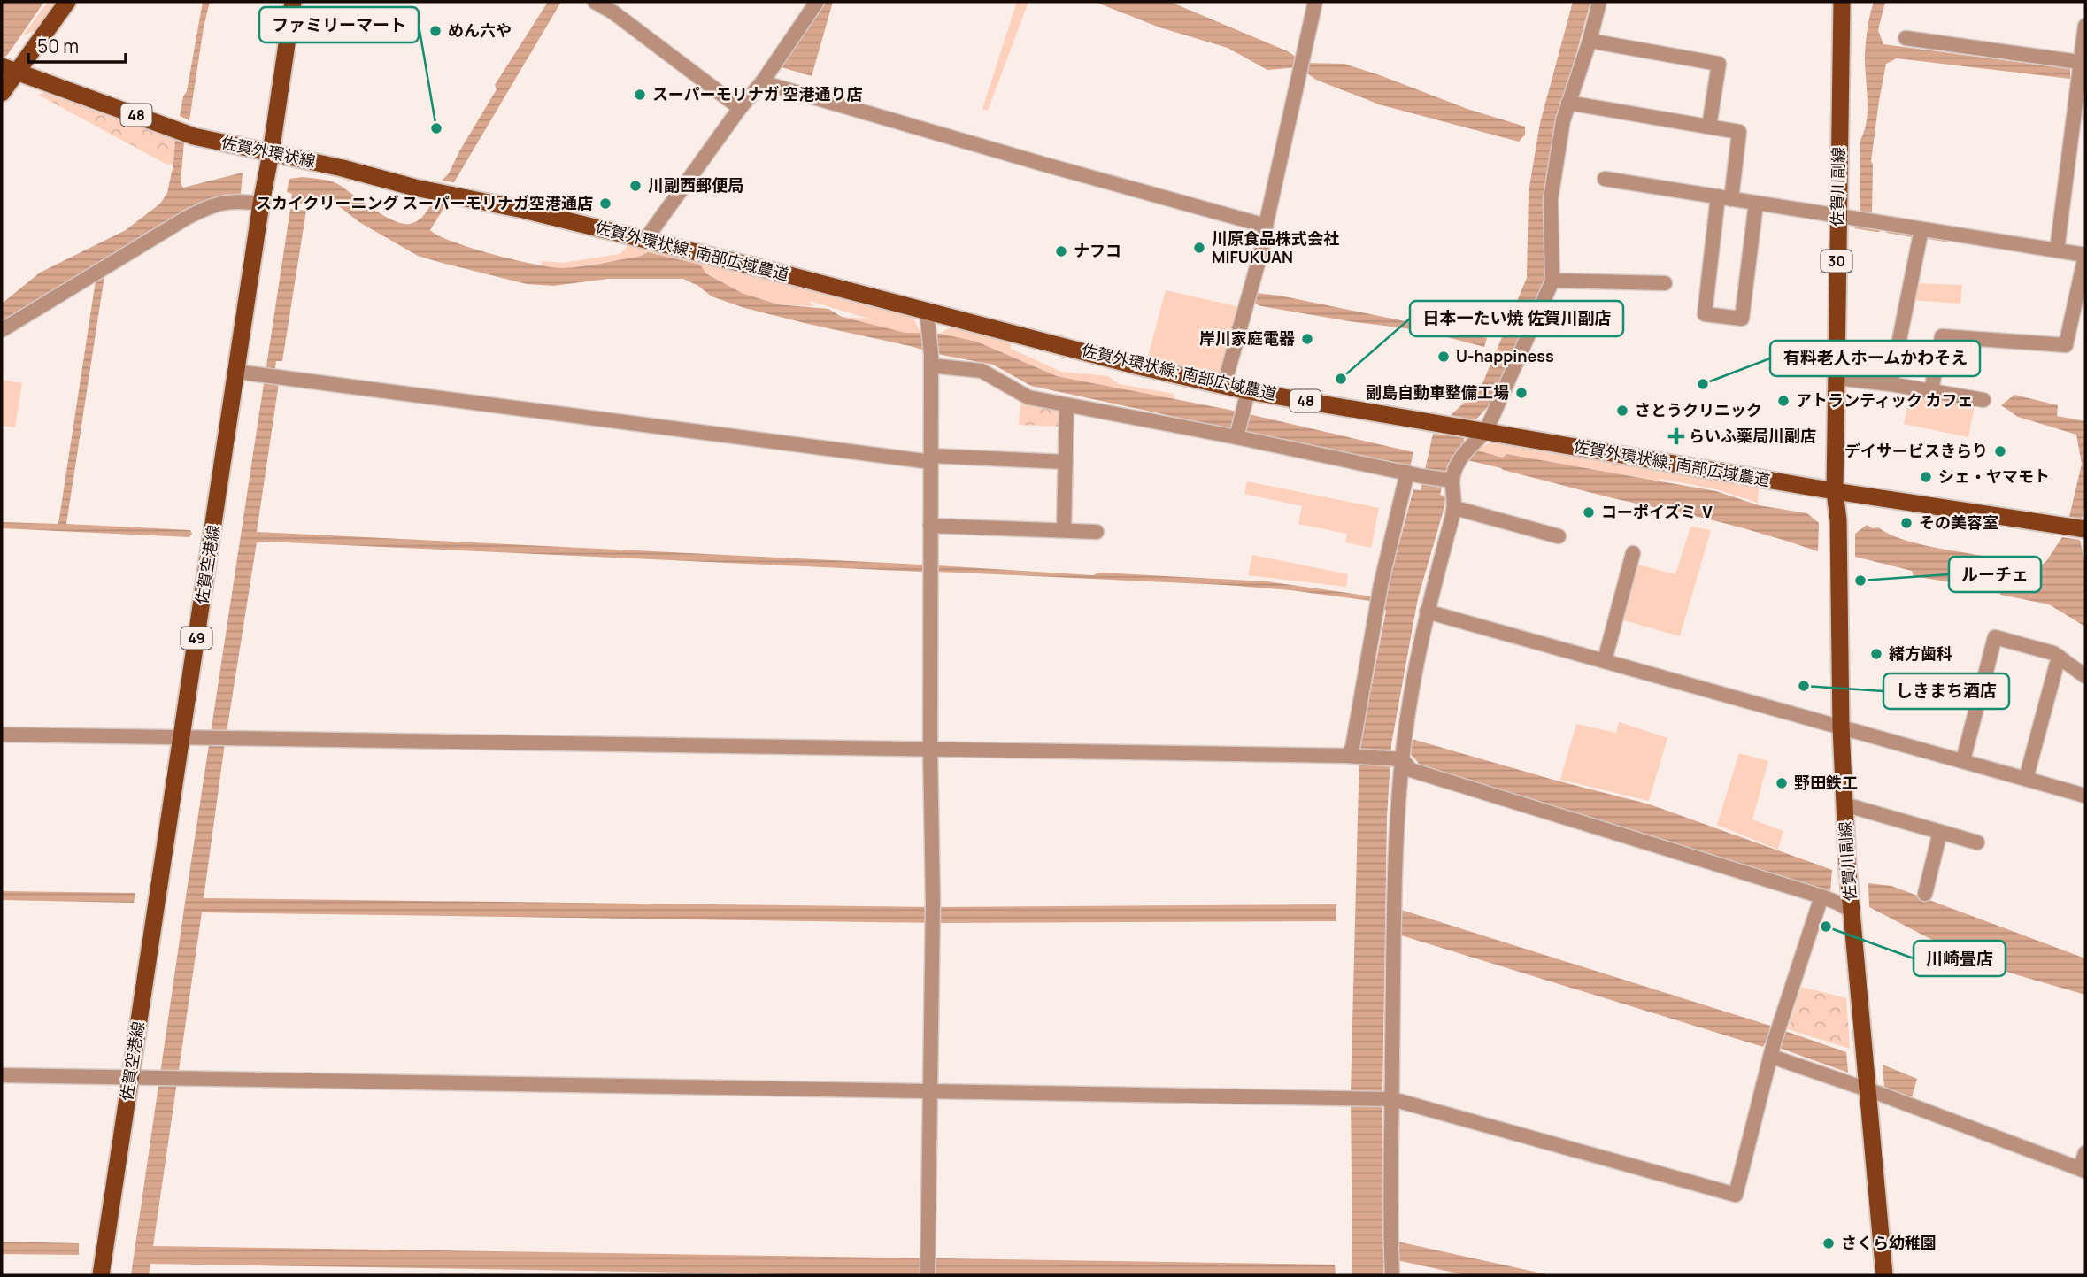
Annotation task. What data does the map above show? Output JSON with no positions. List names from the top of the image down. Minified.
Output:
{"streets":{"main road":["48","佐賀外環状線","佐賀川副線","佐賀外環状線; 南部広域農道","30","佐賀空港線","49"]},"crossings":[["佐賀外環状線","佐賀外環状線; 南部広域農道"],["佐賀外環状線","佐賀空港線"],["佐賀川副線","佐賀外環状線; 南部広域農道"]],"places":{"other":["めん六や","スーパーモリナガ 空港通り店","ファミリーマート","川副西郵便局","スカイクリーニング スーパーモリナガ空港通店","川原食品株式会社 MIFUKUAN","ナフコ","岸川家庭電器","U-happiness","日本一たい焼 佐賀川副店","有料老人ホームかわそえ","副島自動車整備工場","アトランティック カフェ","さとうクリニック","デイサービスきらり","シェ・ヤマモト","コーポイズミ Ⅴ","その美容室","ルーチェ","緒方歯科","しきまち酒店","野田鉄工","川崎畳店","さくら幼稚園"],"health":["らいふ薬局川副店"]},"scale_bar":"50 m"}
